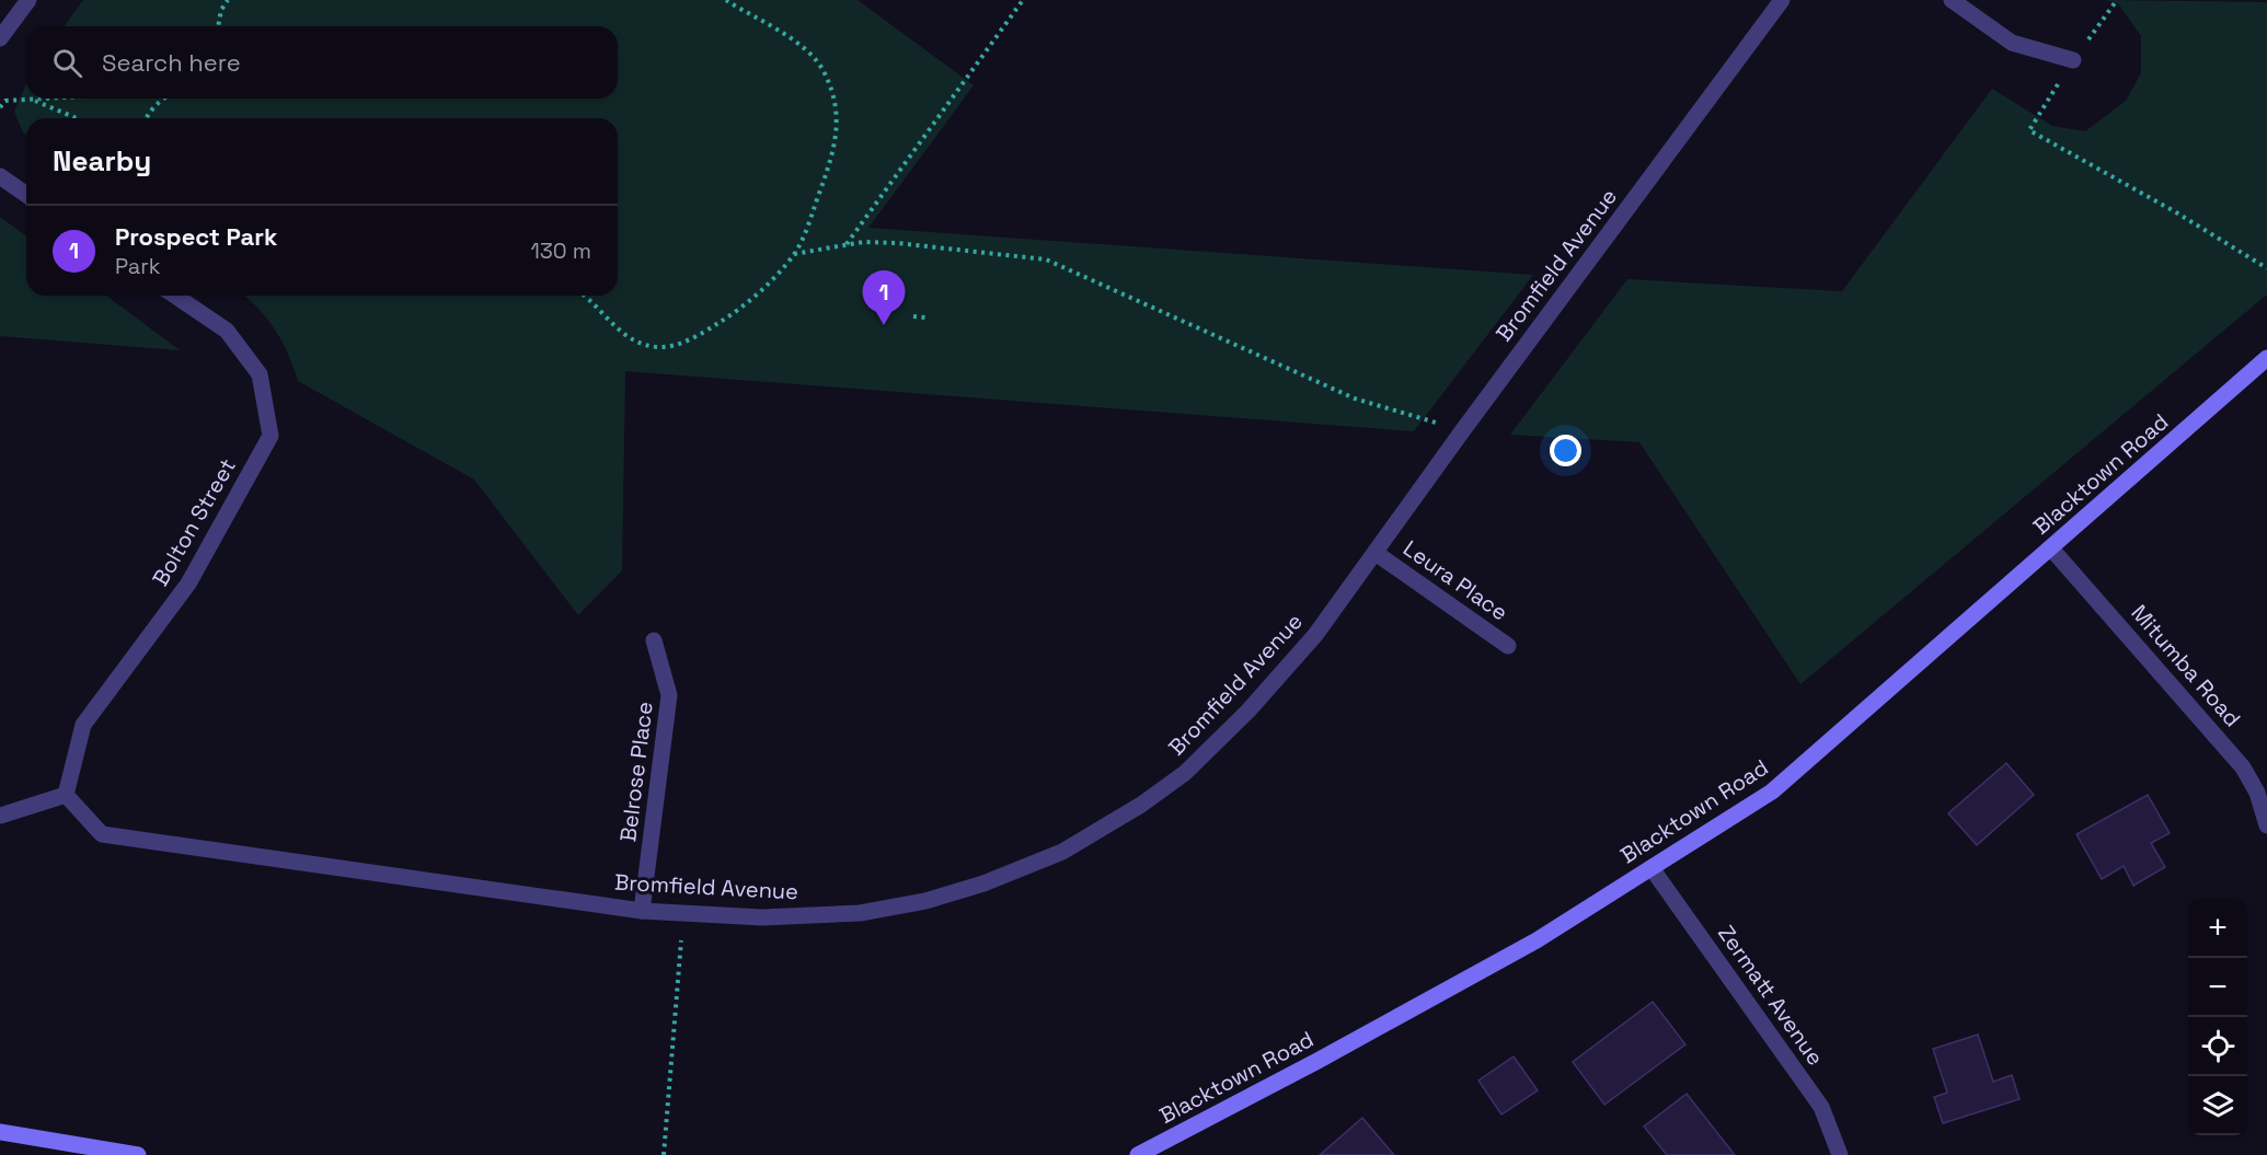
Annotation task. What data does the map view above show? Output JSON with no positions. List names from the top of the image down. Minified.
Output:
{"streets":{"main road":["Blacktown Road"],"street":["Bromfield Avenue","Bolton Street","Leura Place","Mitumba Road","Belrose Place","Zermatt Avenue"]},"crossings":[["Bromfield Avenue","Bolton Street"],["Bromfield Avenue","Leura Place"],["Bromfield Avenue","Belrose Place"],["Blacktown Road","Mitumba Road"],["Blacktown Road","Zermatt Avenue"]],"page":{"search":"Search here","heading":"Nearby","list":[{"mark":"1","name":"Prospect Park","note":"Park","value":"130 m"}],"pins":"1","map_buttons":["+","−"]}}
